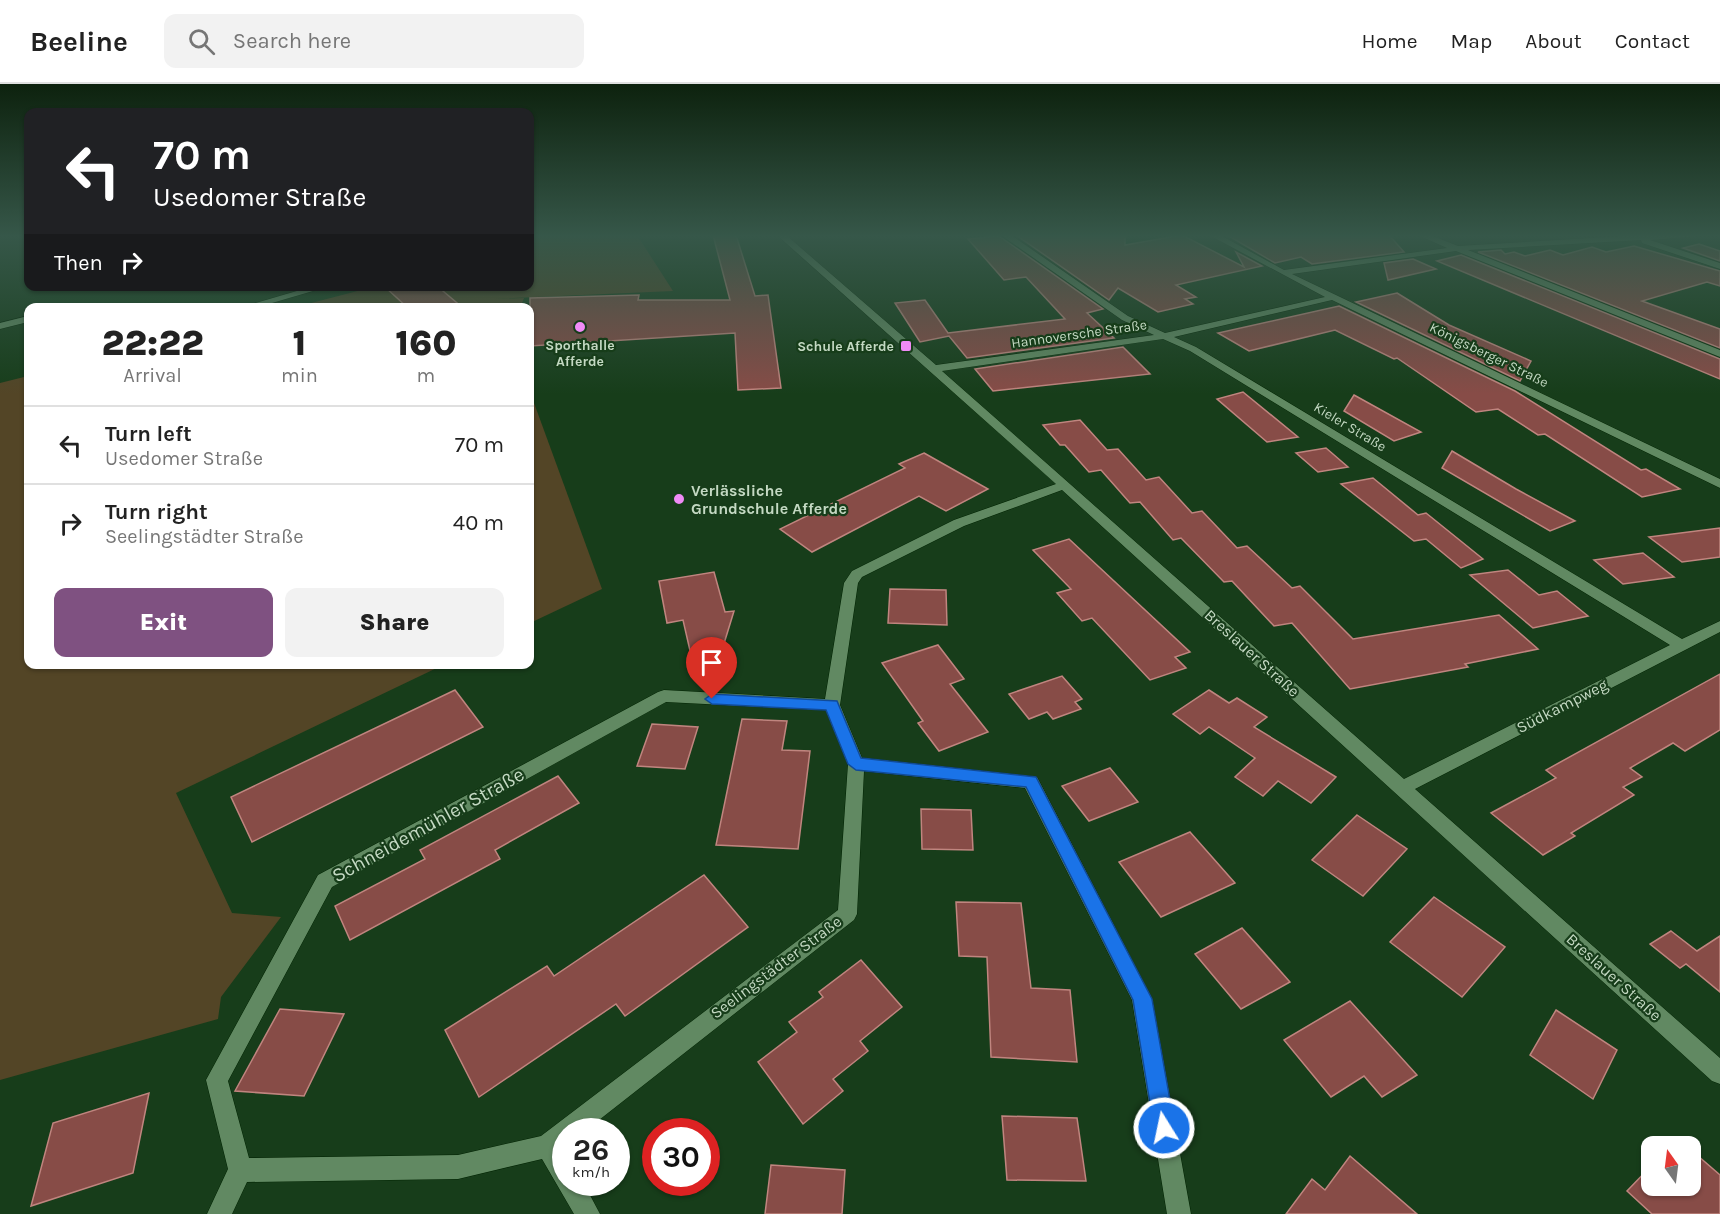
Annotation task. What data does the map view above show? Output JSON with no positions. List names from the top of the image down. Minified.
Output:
{"streets":{"street":["Hannoversche Straße","Königsberger Straße","Kieler Straße","Breslauer Straße","Südkampweg","Schneidemühler Straße","Seelingstädter Straße"]},"crossings":[["Hannoversche Straße","Königsberger Straße"],["Hannoversche Straße","Kieler Straße"],["Hannoversche Straße","Breslauer Straße"],["Kieler Straße","Südkampweg"],["Breslauer Straße","Südkampweg"],["Schneidemühler Straße","Seelingstädter Straße"]],"places":{"other":["Sporthalle Afferde","Verlässliche Grundschule Afferde"],"transit":["Schule Afferde"]},"north":"top","page":{"header":"Beeline","search":"Search here","nav":["Home","Map","About","Contact"],"turn":["70 m","Usedomer Straße"],"then":"Then","eta":["22:22","Arrival","1","min","160","m"],"list":[{"name":"Turn left","note":"Usedomer Straße","value":"70 m"},{"name":"Turn right","note":"Seelingstädter Straße","value":"40 m"}],"buttons":["Exit","Share"],"speed":"26 km/h","limit":"30"}}
